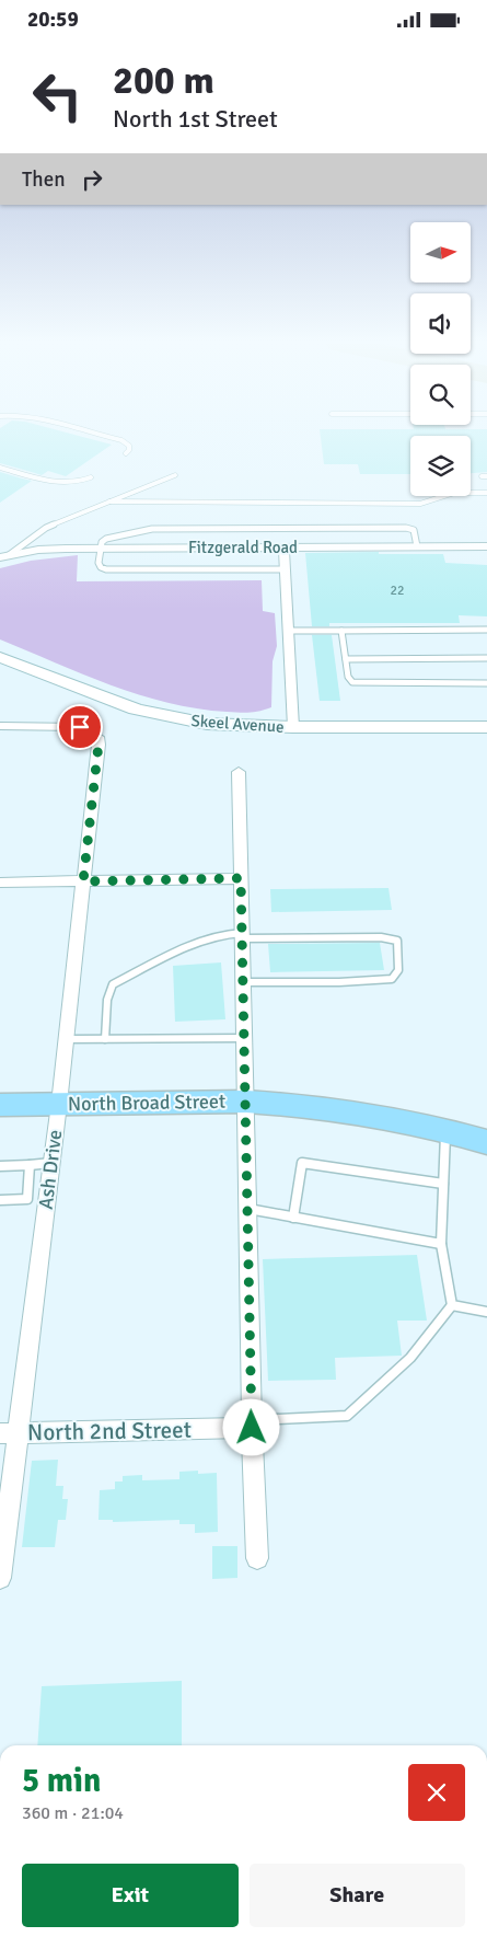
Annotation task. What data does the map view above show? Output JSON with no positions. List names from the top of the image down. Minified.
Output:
{"streets":{"main road":["North Broad Street"],"street":["Fitzgerald Road","Skeel Avenue","Ash Drive","North 2nd Street"]},"crossings":[["North Broad Street","Ash Drive"],["Ash Drive","North 2nd Street"]],"house_numbers":["22"],"north":"right","page":{"status":"20:59","turn":["200 m","North 1st Street"],"then":"Then","heading":["5 min","360 m · 21:04"],"buttons":["Exit","Share"]}}
